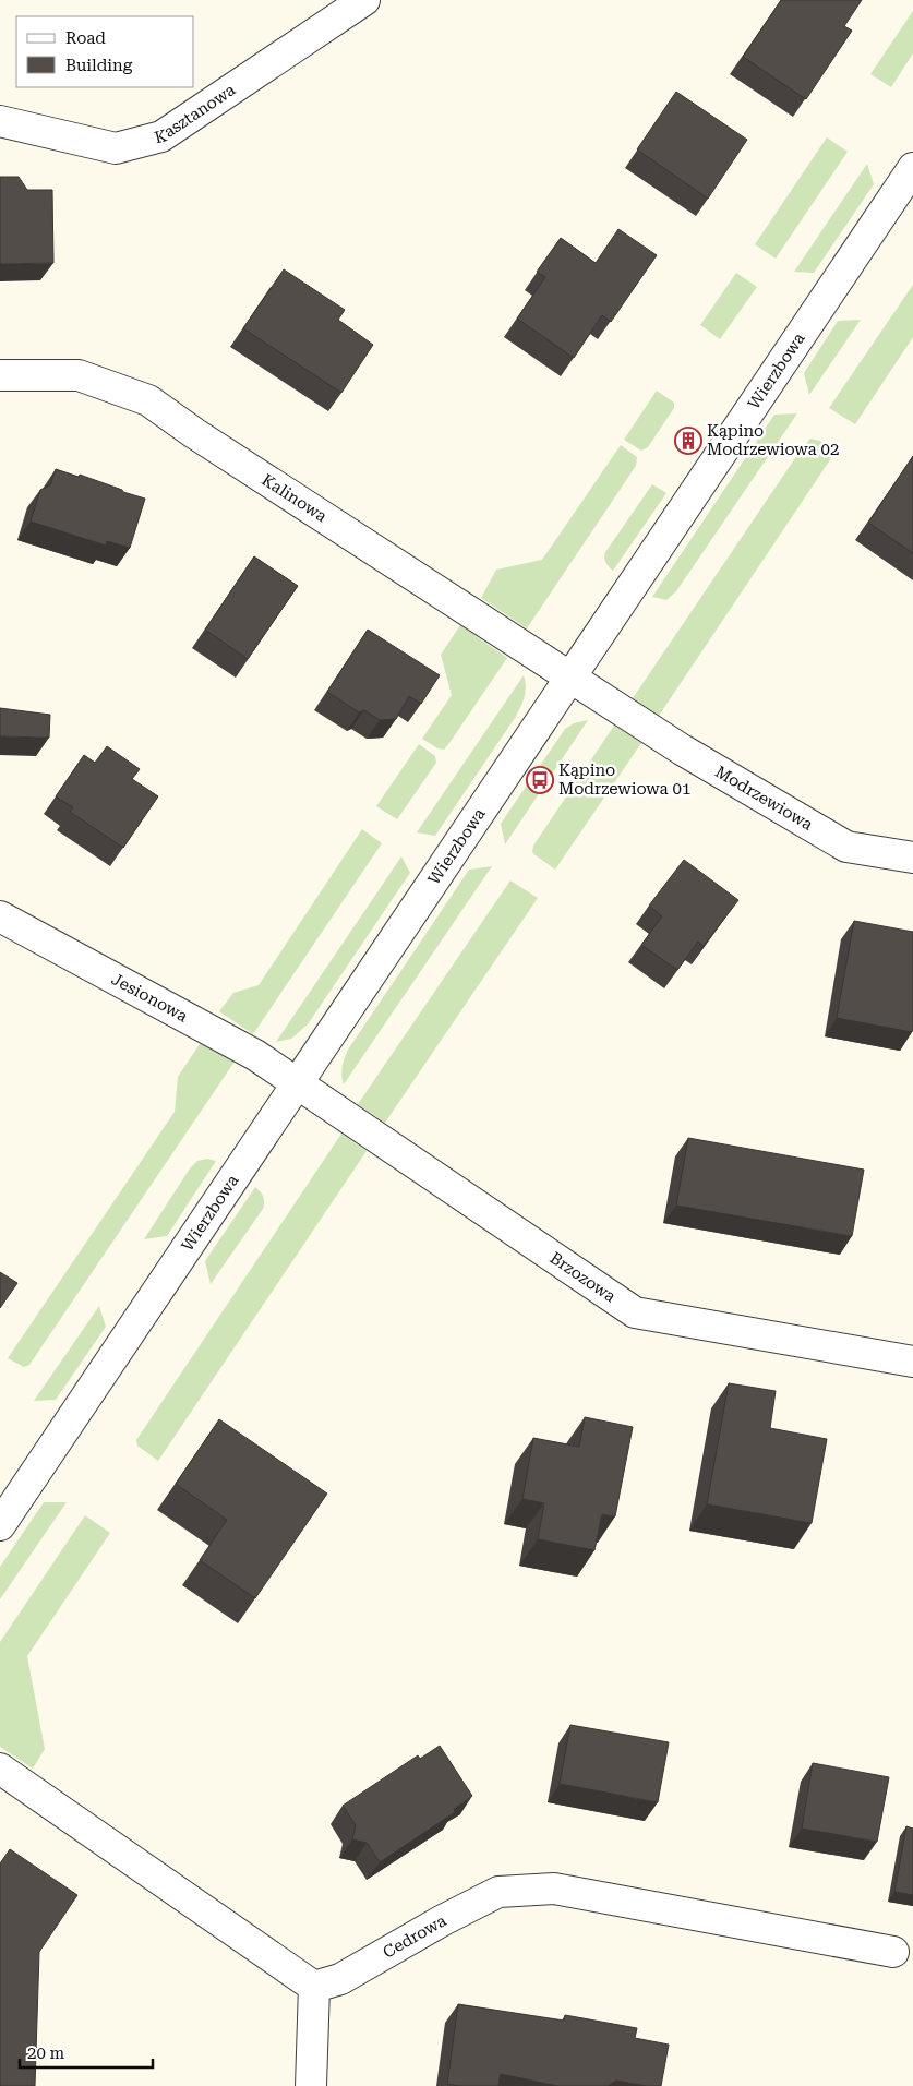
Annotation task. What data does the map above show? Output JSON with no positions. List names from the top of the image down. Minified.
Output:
{"streets":{"street":["Kasztanowa","Wierzbowa","Kalinowa","Modrzewiowa","Jesionowa","Brzozowa","Cedrowa"]},"crossings":[["Wierzbowa","Kalinowa"],["Wierzbowa","Modrzewiowa"],["Wierzbowa","Jesionowa"],["Wierzbowa","Brzozowa"],["Kalinowa","Modrzewiowa"],["Jesionowa","Brzozowa"]],"places":{"building":["Kąpino Modrzewiowa 02"],"bus stop":["Kąpino Modrzewiowa 01"]},"legend":["Road","Building"],"scale_bar":"20 m"}
